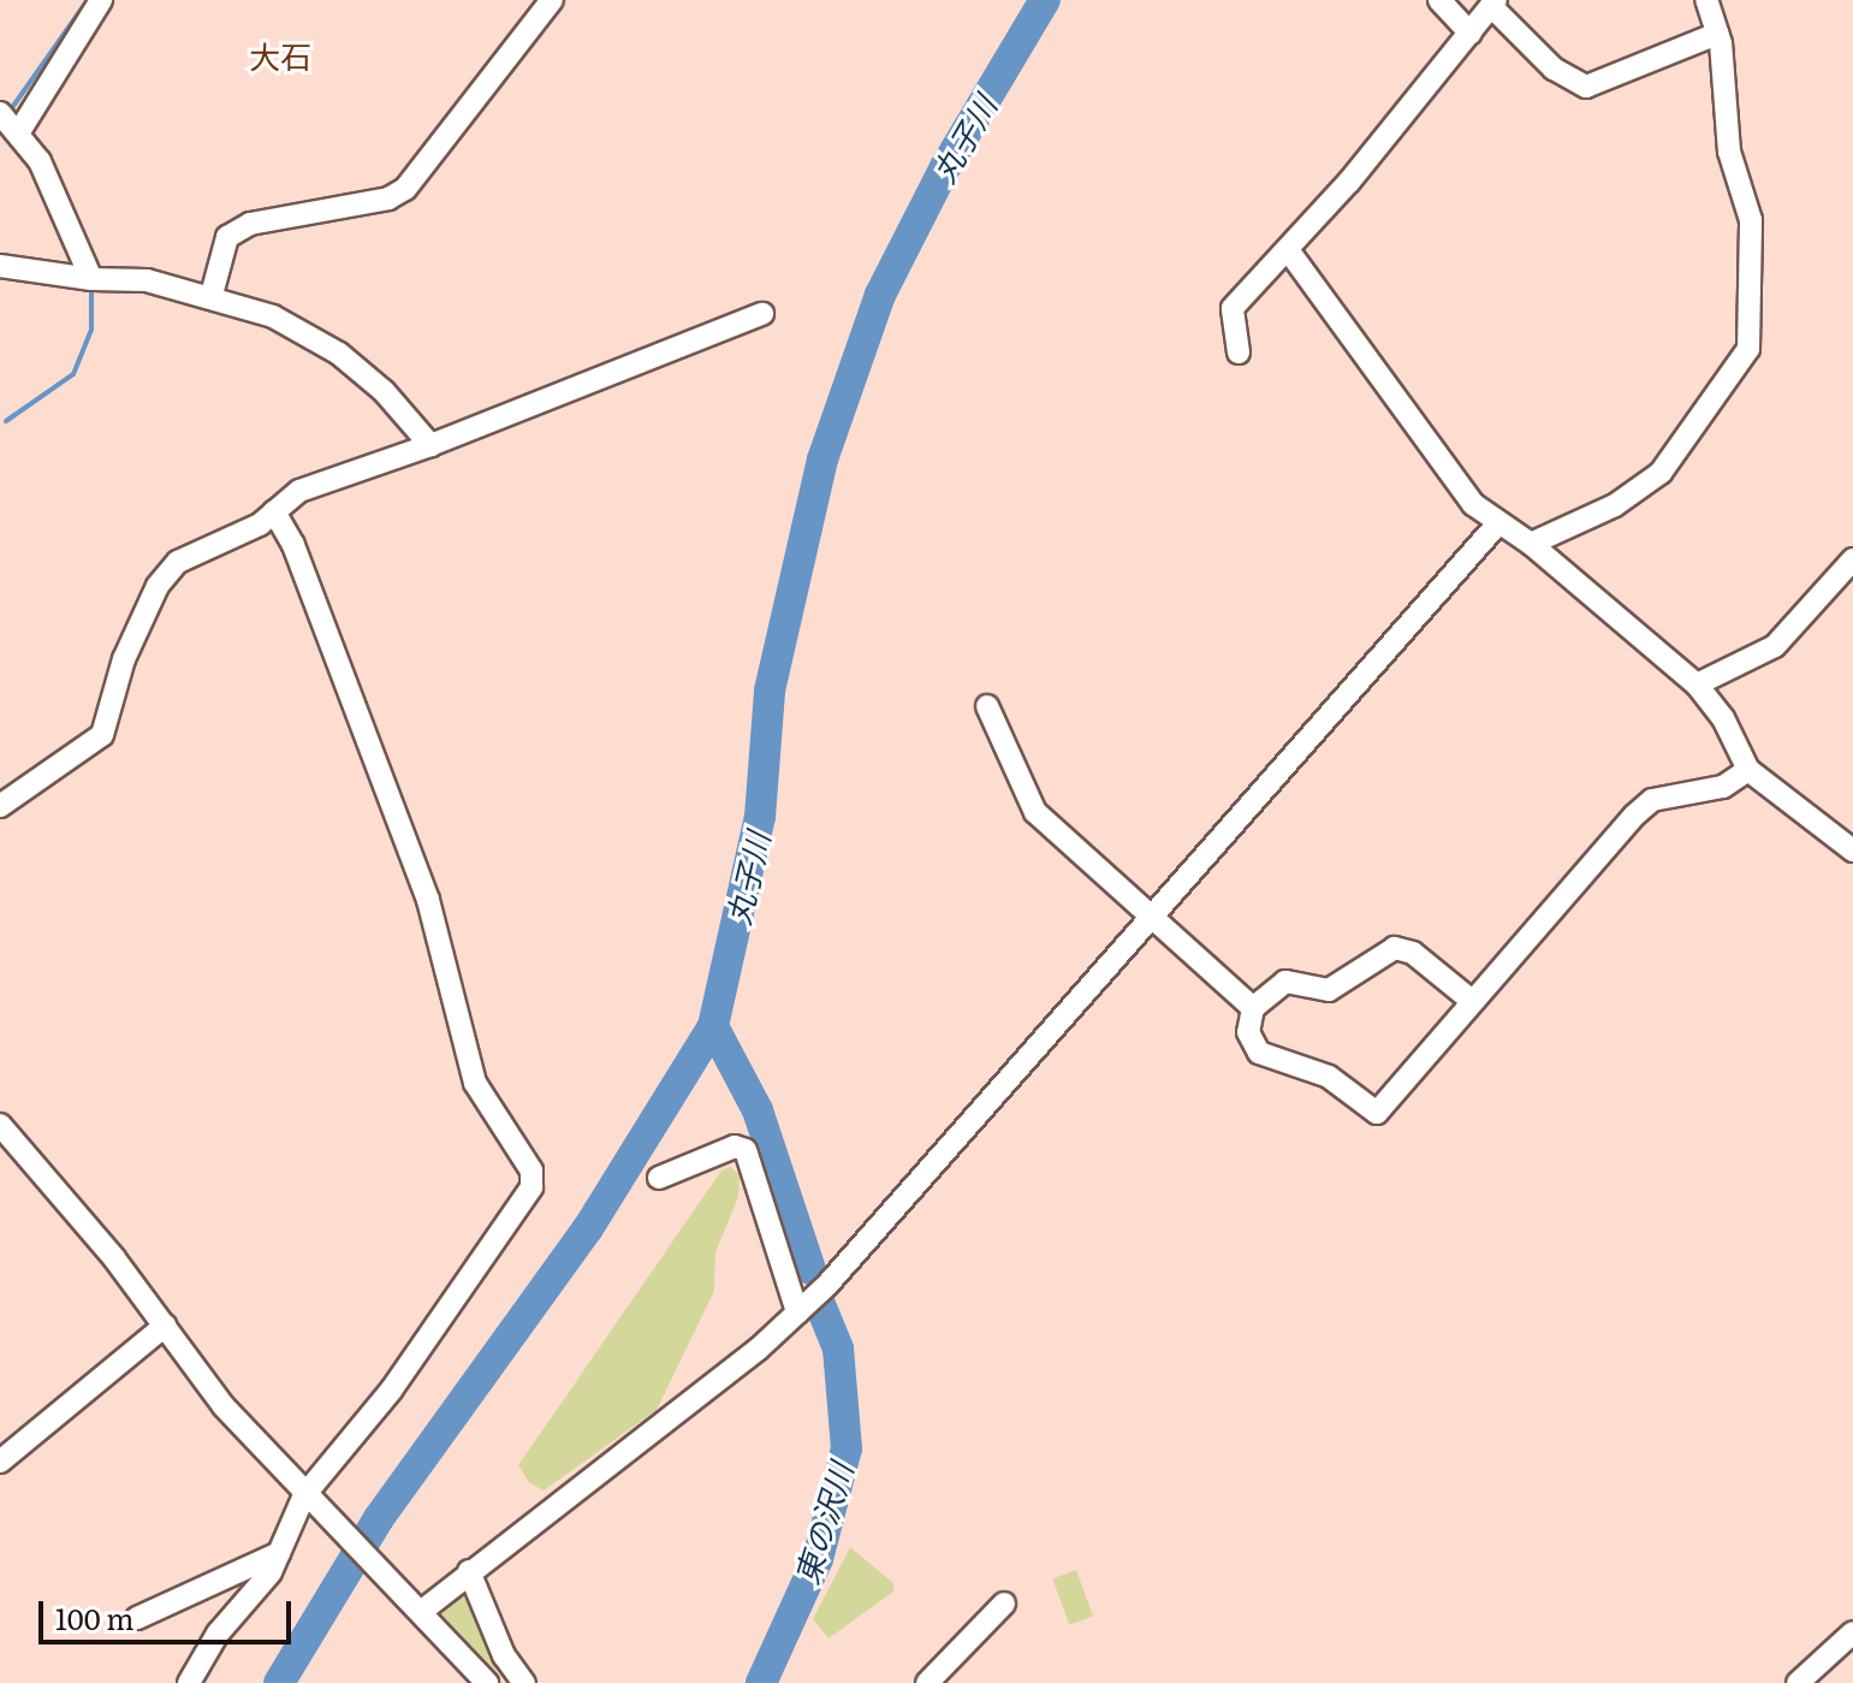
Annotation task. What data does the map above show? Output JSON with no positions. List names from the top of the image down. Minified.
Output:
{"districts":["大石"],"water":["丸子川","東の沢川"],"scale_bar":"100 m"}
